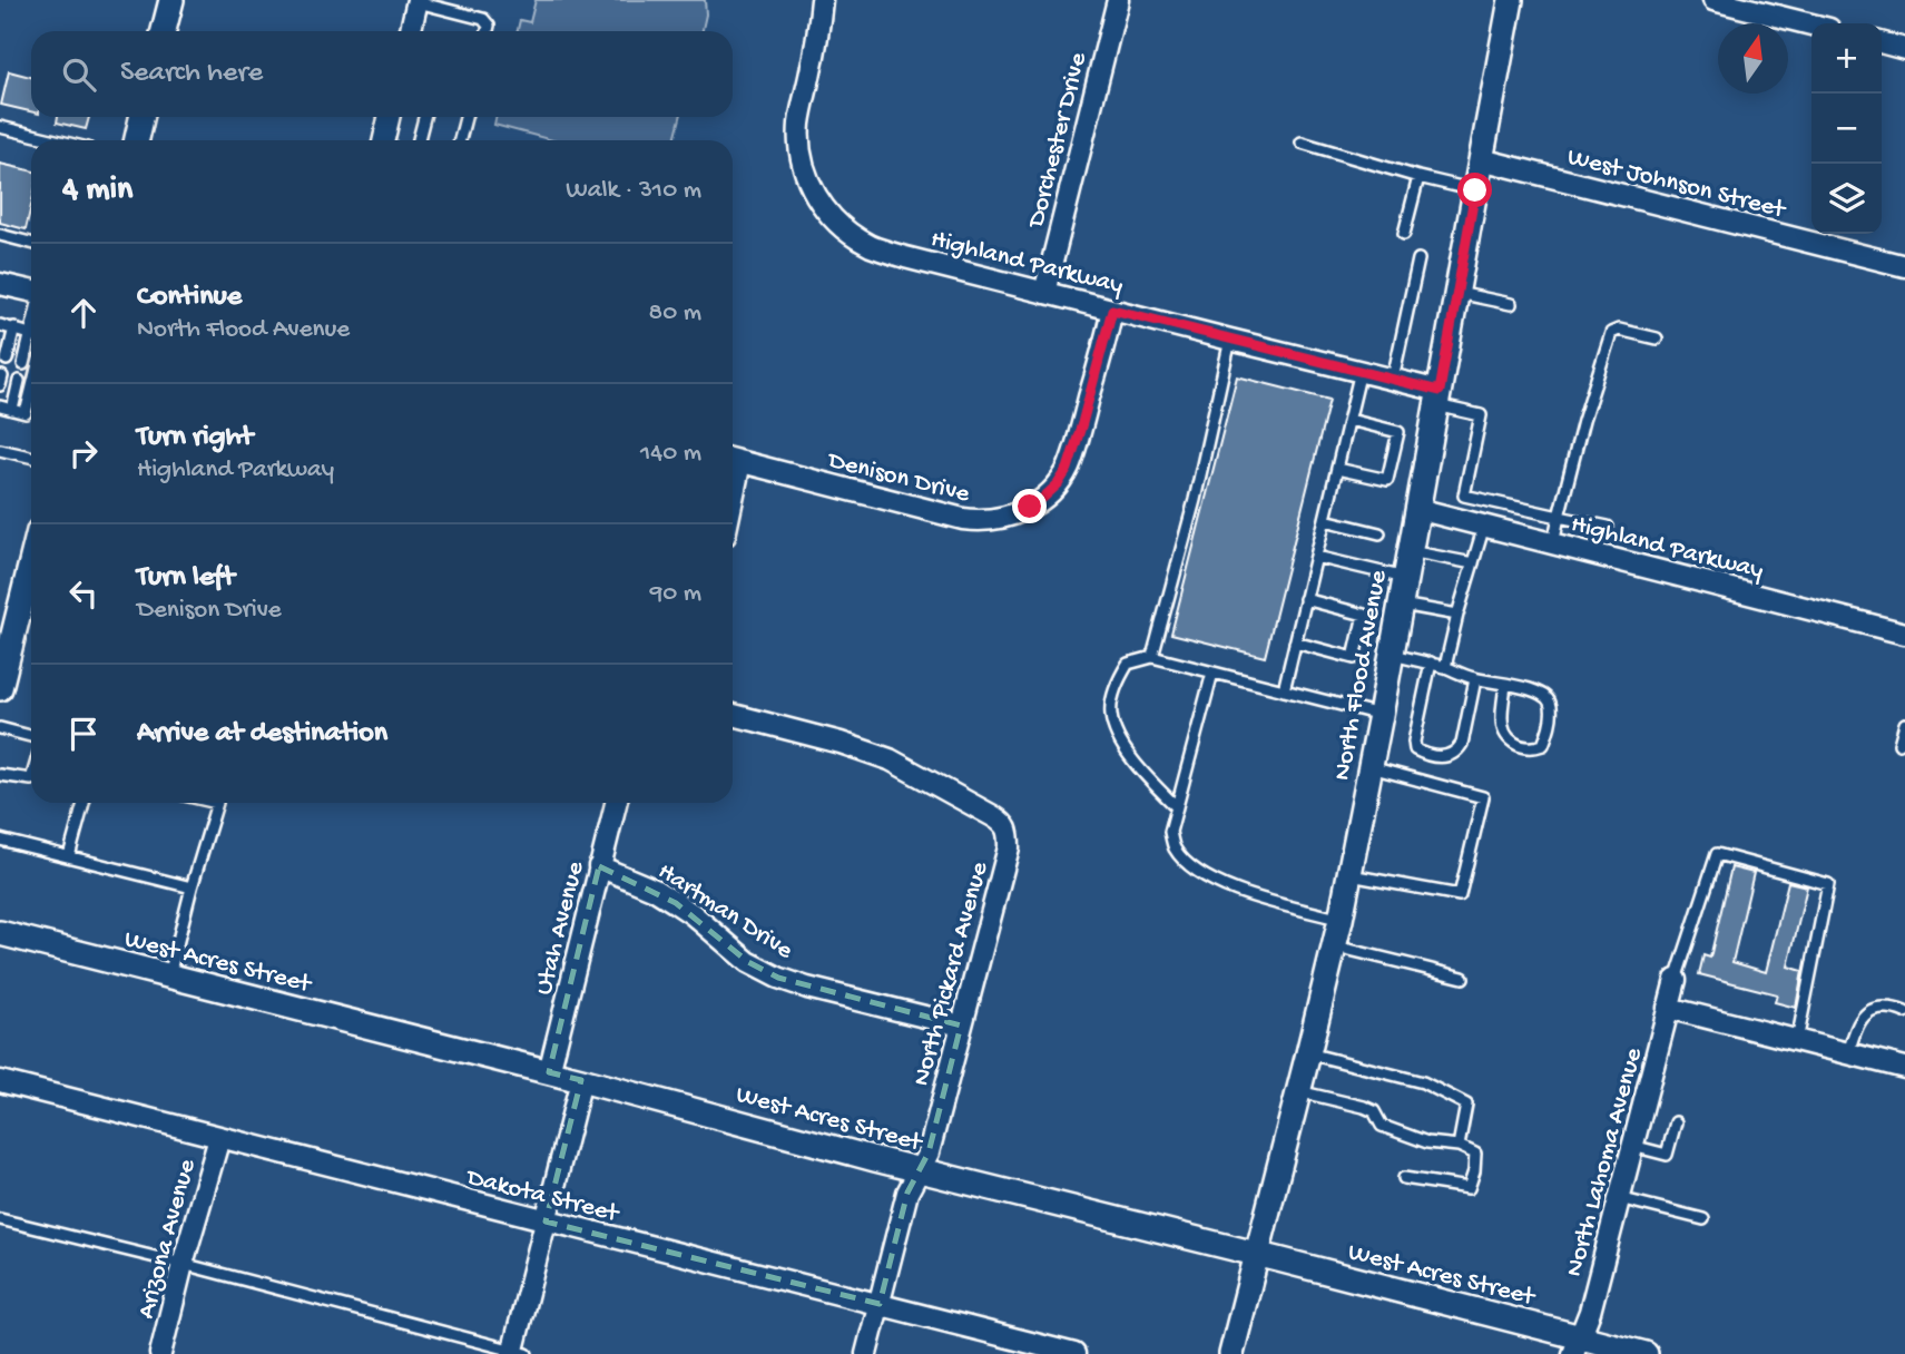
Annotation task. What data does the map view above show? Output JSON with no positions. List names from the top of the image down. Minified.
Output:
{"streets":{"street":["Dorchester Drive","West Johnson Street","Highland Parkway","Denison Drive","North Flood Avenue","Hartman Drive","Utah Avenue","West Acres Street","North Pickard Avenue","North Lahoma Avenue","Dakota Street","Arizona Avenue"]},"crossings":[["Dorchester Drive","Highland Parkway"],["West Johnson Street","North Flood Avenue"],["Highland Parkway","Denison Drive"],["Highland Parkway","North Flood Avenue"],["North Flood Avenue","West Acres Street"],["Hartman Drive","Utah Avenue"],["Hartman Drive","North Pickard Avenue"],["Utah Avenue","West Acres Street"],["West Acres Street","North Pickard Avenue"],["West Acres Street","North Lahoma Avenue"],["North Pickard Avenue","Dakota Street"],["Dakota Street","Arizona Avenue"]],"north":"top","page":{"map_buttons":["+","−"],"search":"Search here","heading":["4 min","Walk · 310 m"],"list":[["Continue","North Flood Avenue","80 m"],["Turn right","Highland Parkway","140 m"],["Turn left","Denison Drive","90 m"],"Arrive at destination"]}}
